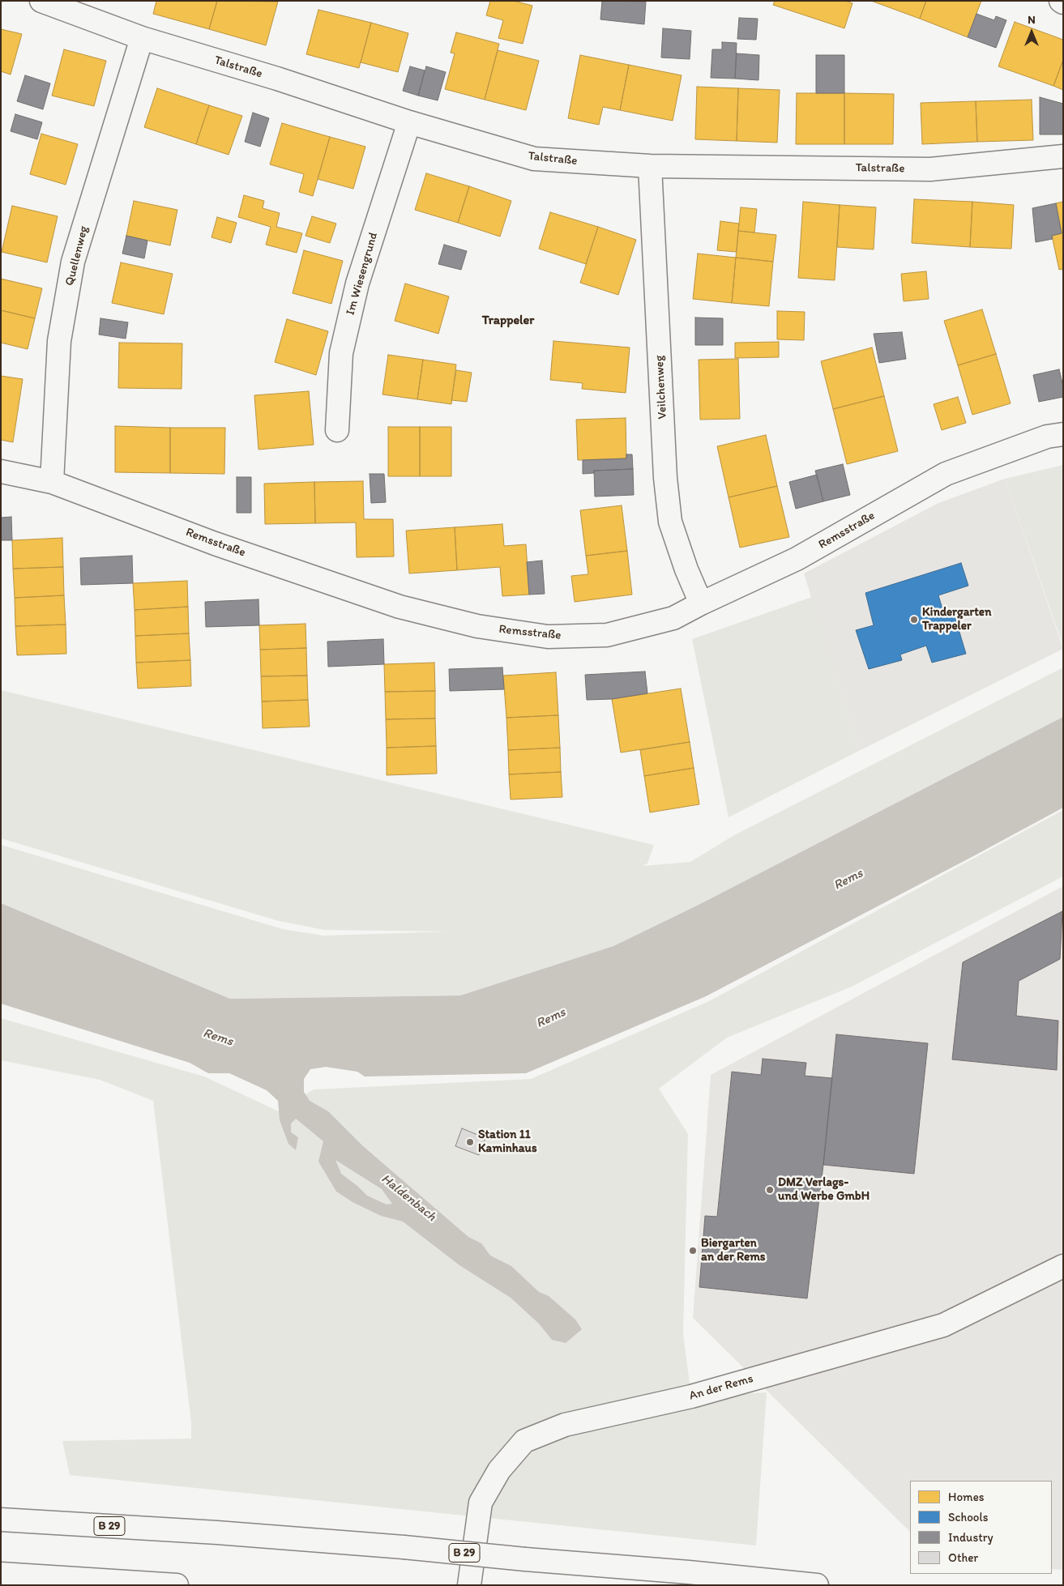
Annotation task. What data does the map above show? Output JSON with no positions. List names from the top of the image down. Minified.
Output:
{"streets":{"main road":["Talstraße","Quellenweg","Im Wiesengrund","Veilchenweg","Remsstraße","An der Rems","B 29"]},"crossings":[["Talstraße","Quellenweg"],["Talstraße","Im Wiesengrund"],["Talstraße","Veilchenweg"],["Quellenweg","Remsstraße"],["Veilchenweg","Remsstraße"]],"districts":["Trappeler"],"water":["Rems","Haldenbach"],"places":["Kindergarten Trappeler","Station 11 Kaminhaus","DMZ Verlags- und Werbe GmbH","Biergarten an der Rems"],"legend":["Homes","Schools","Industry","Other"],"north":"top"}
